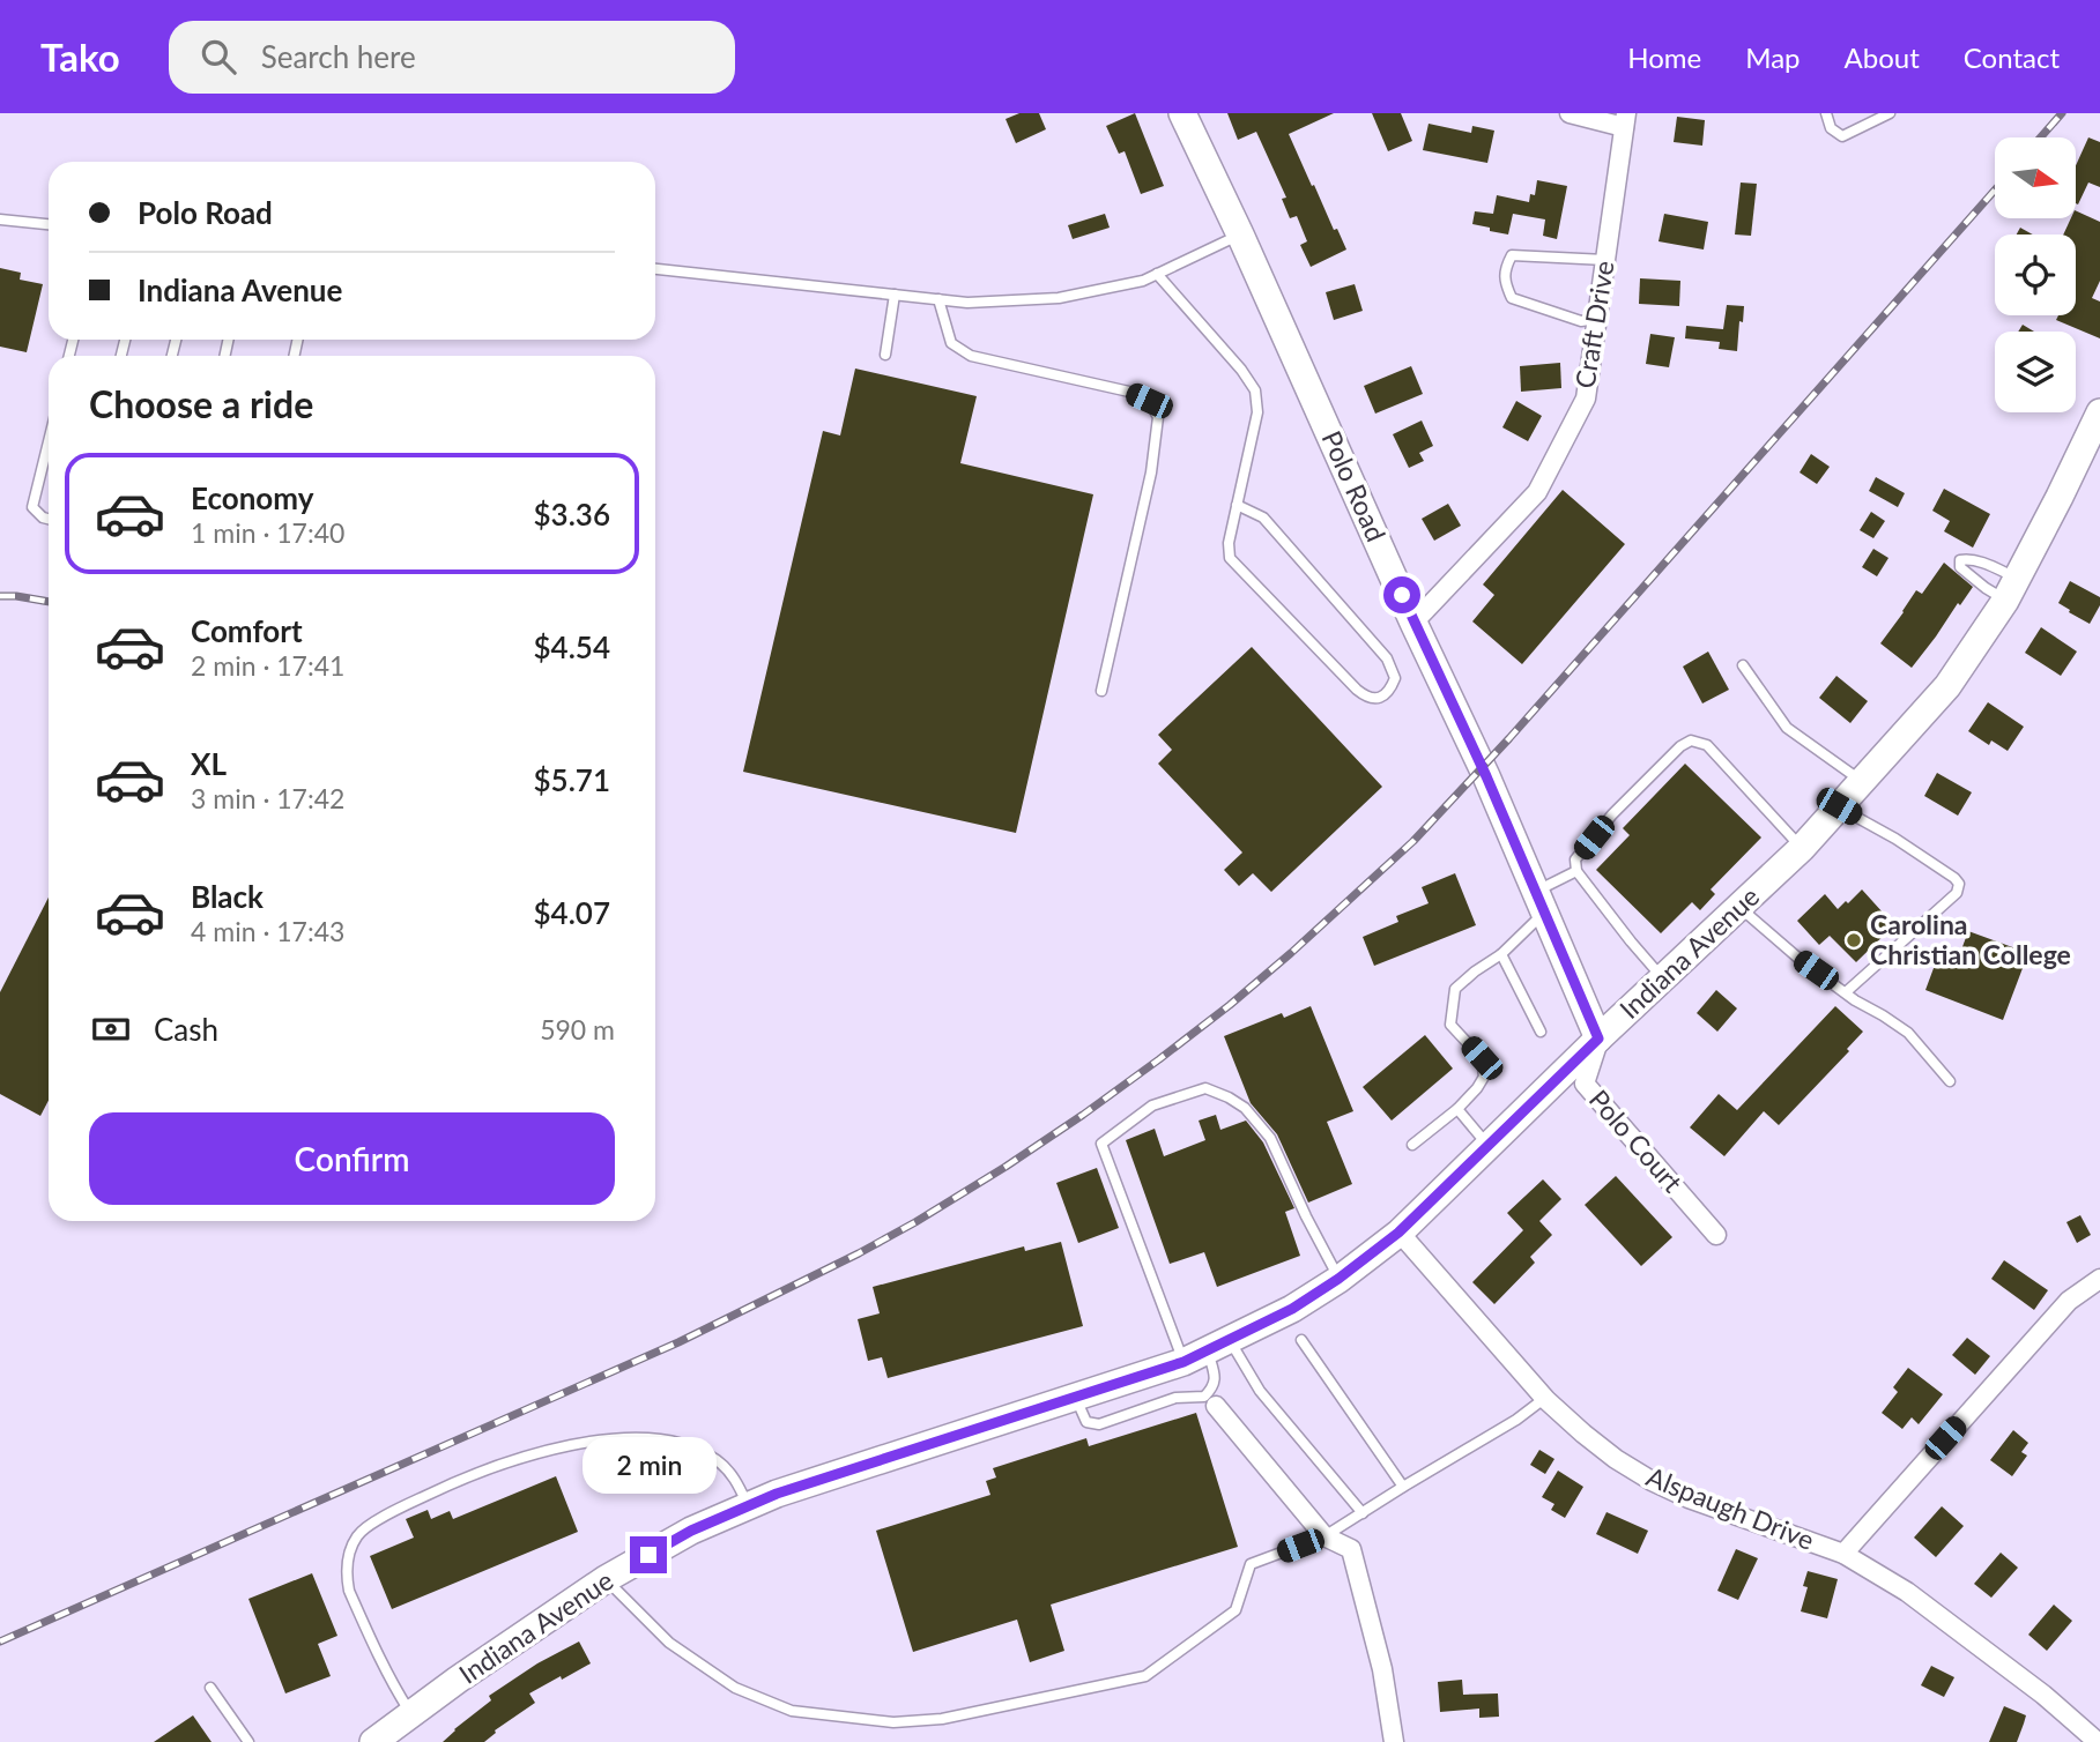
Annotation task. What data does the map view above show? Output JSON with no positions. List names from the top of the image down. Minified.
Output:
{"streets":{"main road":["Polo Road","Indiana Avenue"],"street":["Craft Drive","Polo Court","Alspaugh Drive"]},"crossings":[["Craft Drive","Polo Road"],["Polo Road","Indiana Avenue"],["Polo Road","Polo Court"],["Indiana Avenue","Polo Court"],["Indiana Avenue","Alspaugh Drive"]],"places":["Carolina Christian College"],"north":"right","page":{"header":"Tako","search":"Search here","nav":["Home","Map","About","Contact"],"banner":["Polo Road","Indiana Avenue"],"heading":"Choose a ride","list":[{"name":"Economy","note":"1 min · 17:40","value":"$3.36"},{"name":"Comfort","note":"2 min · 17:41","value":"$4.54"},{"name":"XL","note":"3 min · 17:42","value":"$5.71"},{"name":"Black","note":"4 min · 17:43","value":"$4.07"}],"pay":["Cash","590 m"],"buttons":"Confirm","bubble":"2 min"}}
